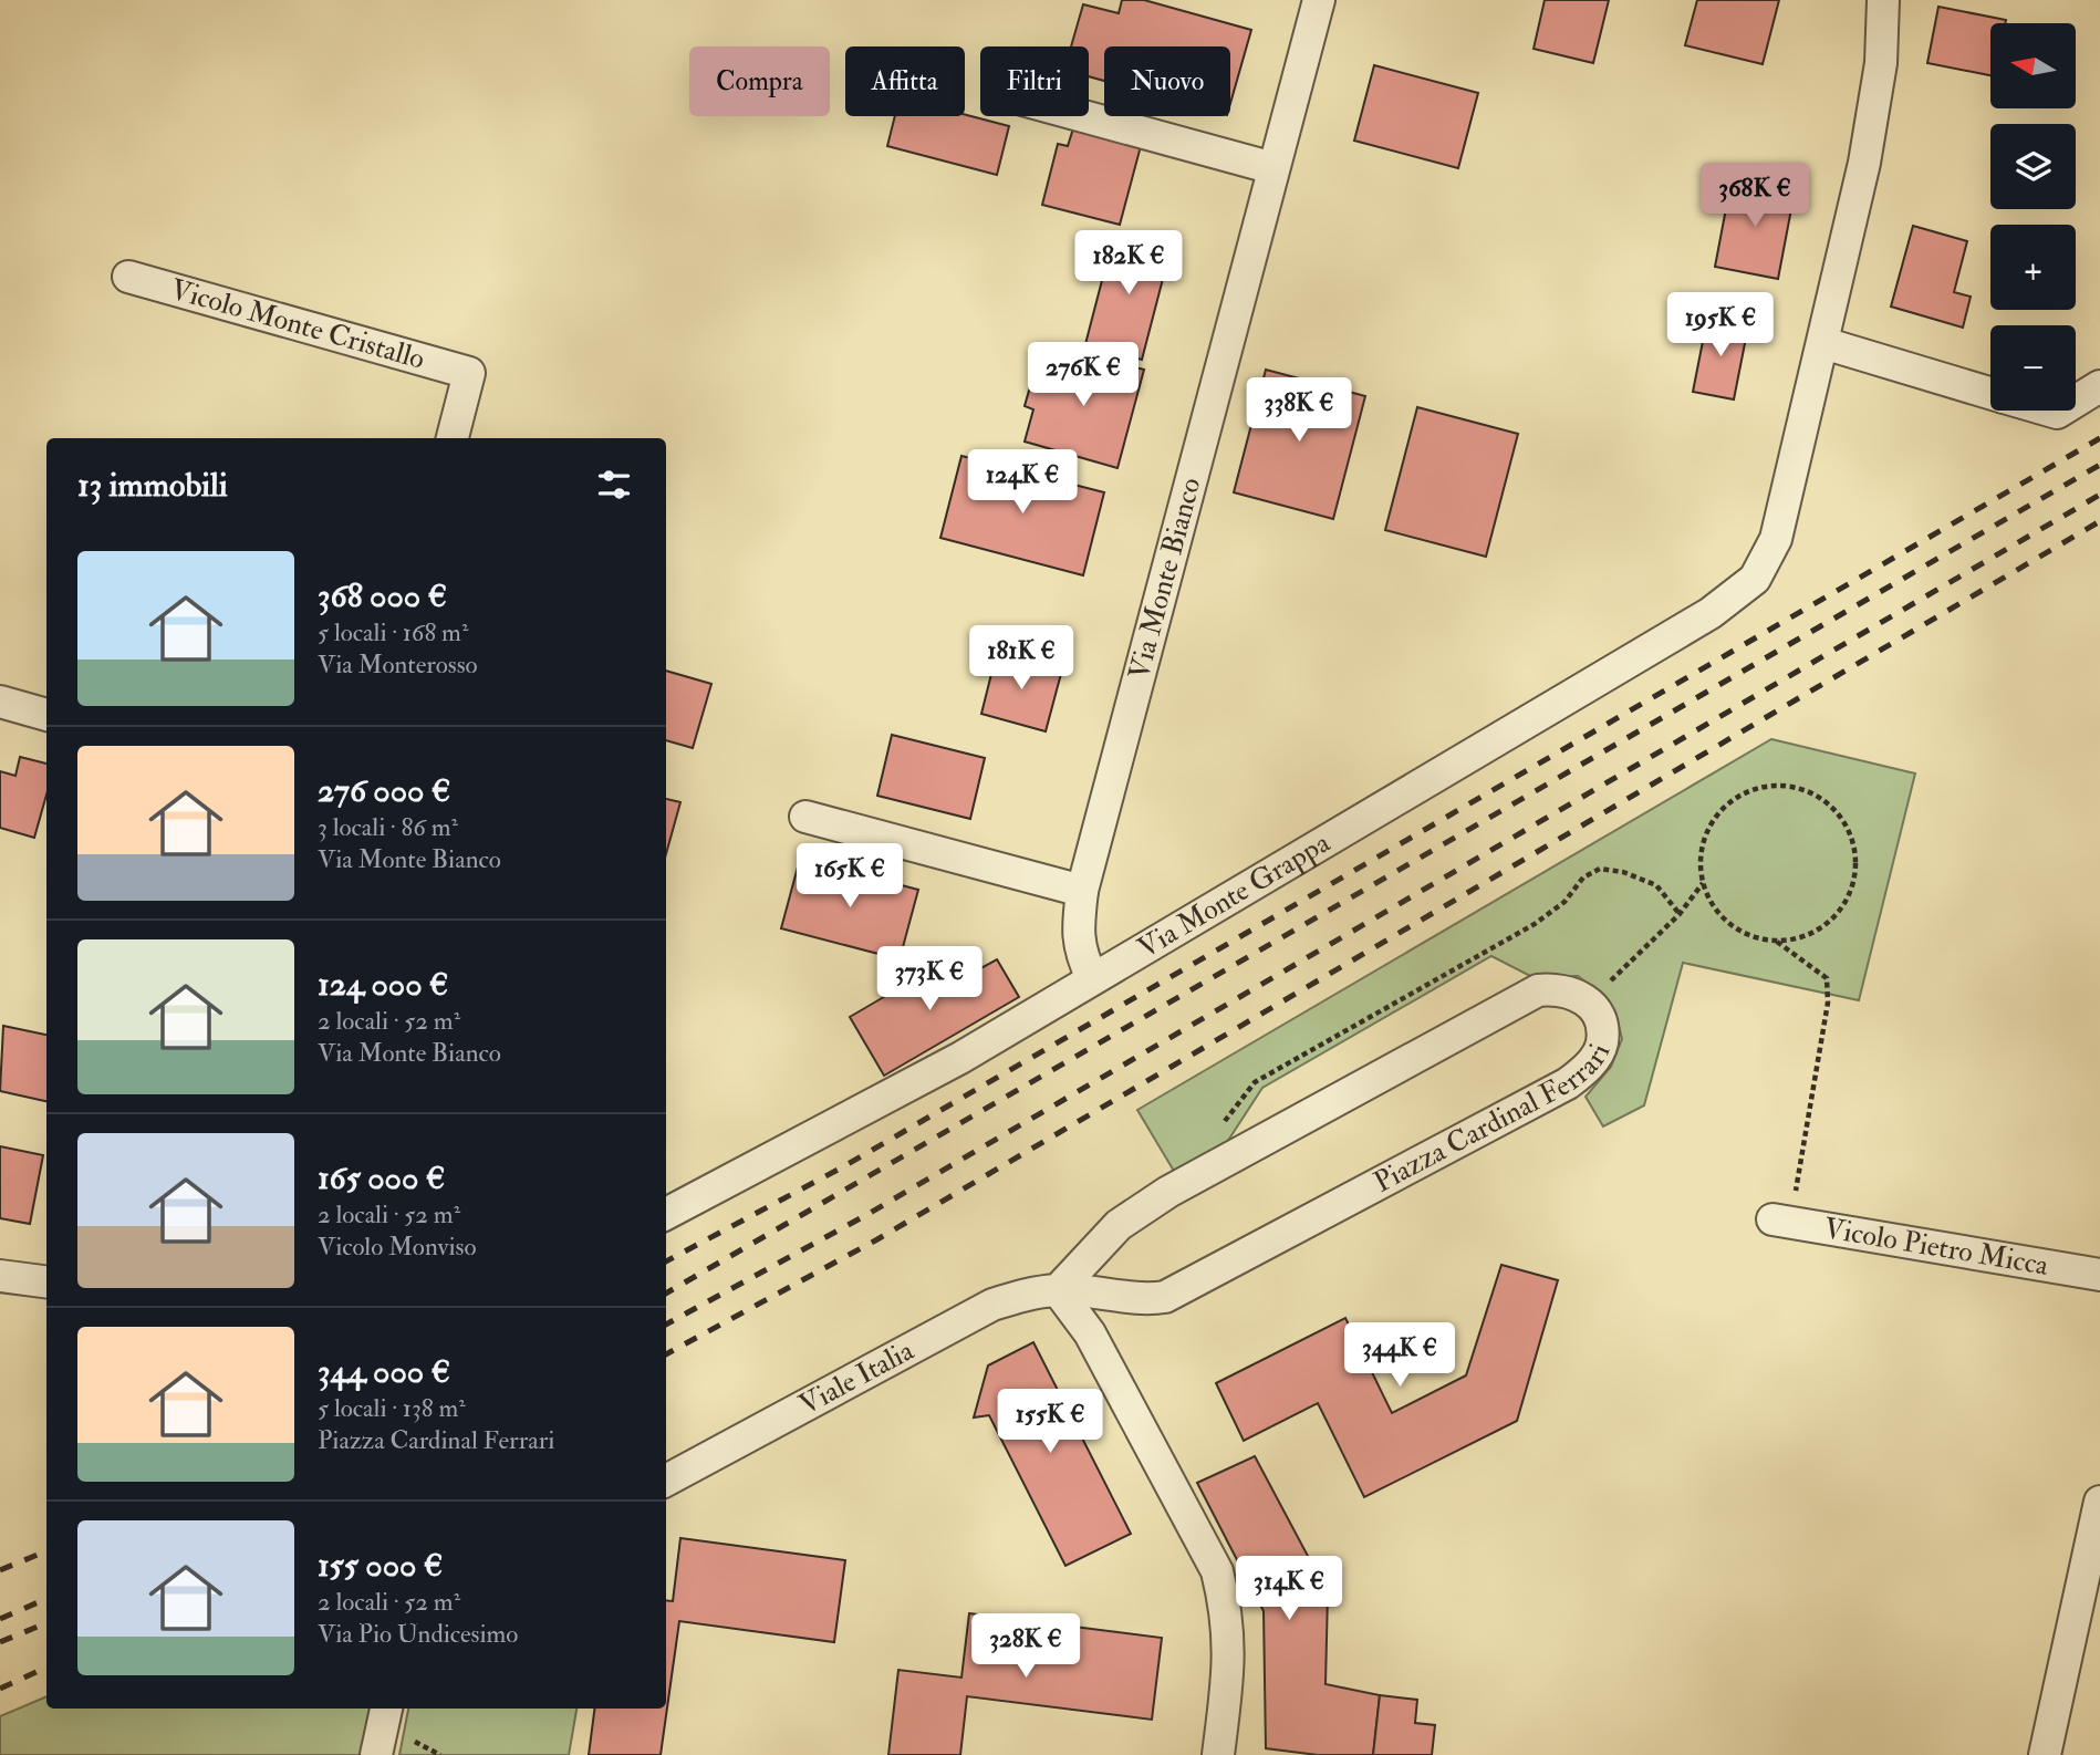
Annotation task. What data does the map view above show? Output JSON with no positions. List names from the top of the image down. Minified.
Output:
{"streets":{"street":["Vicolo Monte Cristallo","Via Monte Bianco","Via Monte Grappa","Piazza Cardinal Ferrari","Vicolo Pietro Micca","Viale Italia"]},"crossings":[["Via Monte Bianco","Via Monte Grappa"],["Piazza Cardinal Ferrari","Viale Italia"]],"north":"left","page":{"map_buttons":["+","−"],"chip":["Compra","Affitta","Filtri","Nuovo"],"price":["368K €","182K €","195K €","276K €","338K €","124K €","181K €","165K €","373K €","344K €","155K €","314K €","328K €"],"heading":"13 immobili","list":[{"name":"368 000 €","note":"5 locali · 168 m² · Via Monterosso"},{"name":"276 000 €","note":"3 locali · 86 m² · Via Monte Bianco"},{"name":"124 000 €","note":"2 locali · 52 m² · Via Monte Bianco"},{"name":"165 000 €","note":"2 locali · 52 m² · Vicolo Monviso"},{"name":"344 000 €","note":"5 locali · 138 m² · Piazza Cardinal Ferrari"},{"name":"155 000 €","note":"2 locali · 52 m² · Via Pio Undicesimo"}]}}
